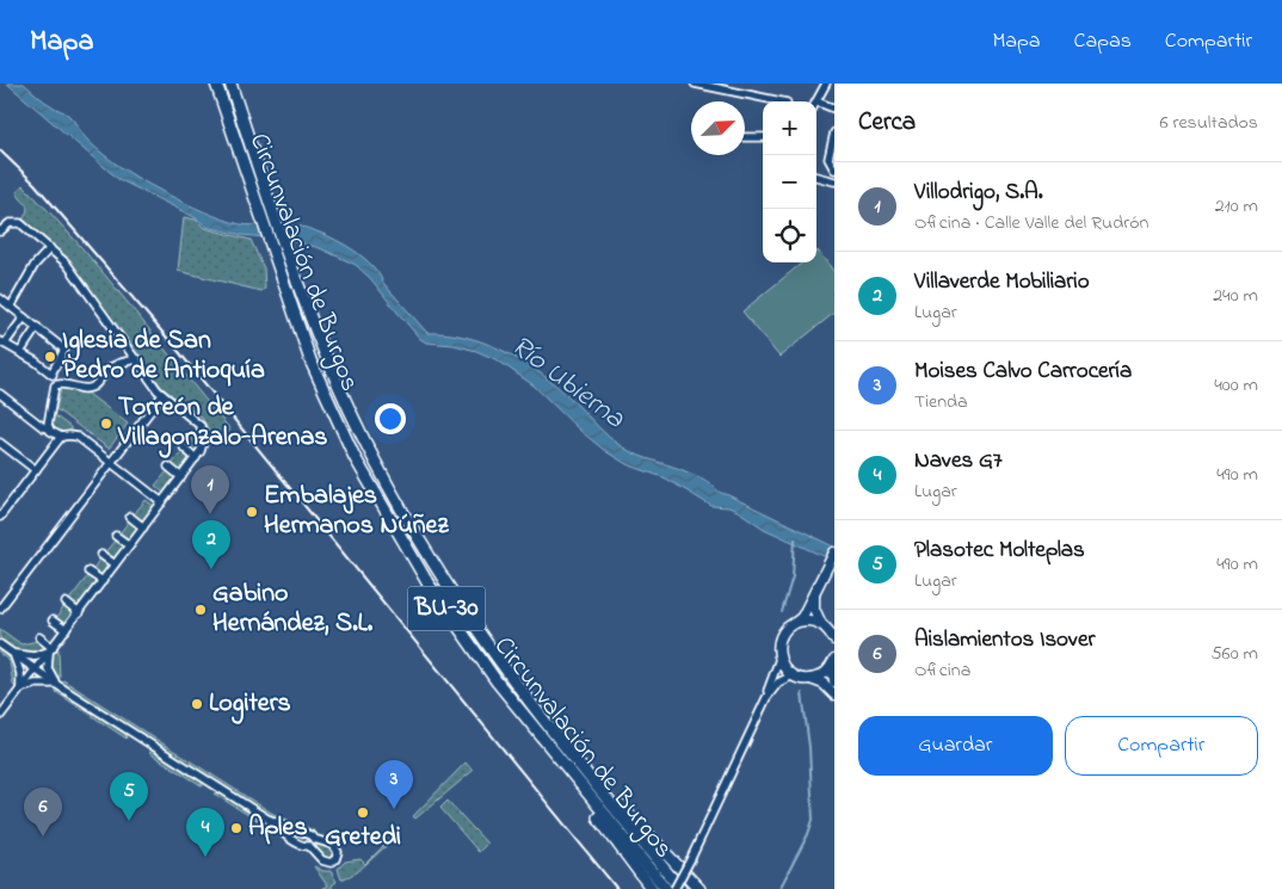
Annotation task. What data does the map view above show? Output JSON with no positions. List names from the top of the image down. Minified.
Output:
{"streets":{"highway":["Circunvalación de Burgos","BU-30"]},"water":["Río Ubierna"],"places":["Iglesia de San Pedro de Antioquía","Torreón de Villagonzalo-Arenas","Embalajes Hermanos Núñez","Gabino Hernández, S.L.","Logiters","Gretedi","Aples"],"north":"top right","page":{"header":"Mapa","nav":["Mapa","Capas","Compartir"],"heading":["Cerca","6 resultados"],"map_buttons":["+","−"],"list":[{"mark":"1","name":"Villodrigo, S.A.","note":"Oficina · Calle Valle del Rudrón","value":"210 m"},{"mark":"2","name":"Villaverde Mobiliario","note":"Lugar","value":"240 m"},{"mark":"3","name":"Moises Calvo Carrocería","note":"Tienda","value":"400 m"},{"mark":"4","name":"Naves G7","note":"Lugar","value":"490 m"},{"mark":"5","name":"Plasotec Molteplas","note":"Lugar","value":"490 m"},{"mark":"6","name":"Aislamientos Isover","note":"Oficina","value":"560 m"}],"pins":["1","2","3","5","6","4"],"buttons":["Guardar","Compartir"]}}
